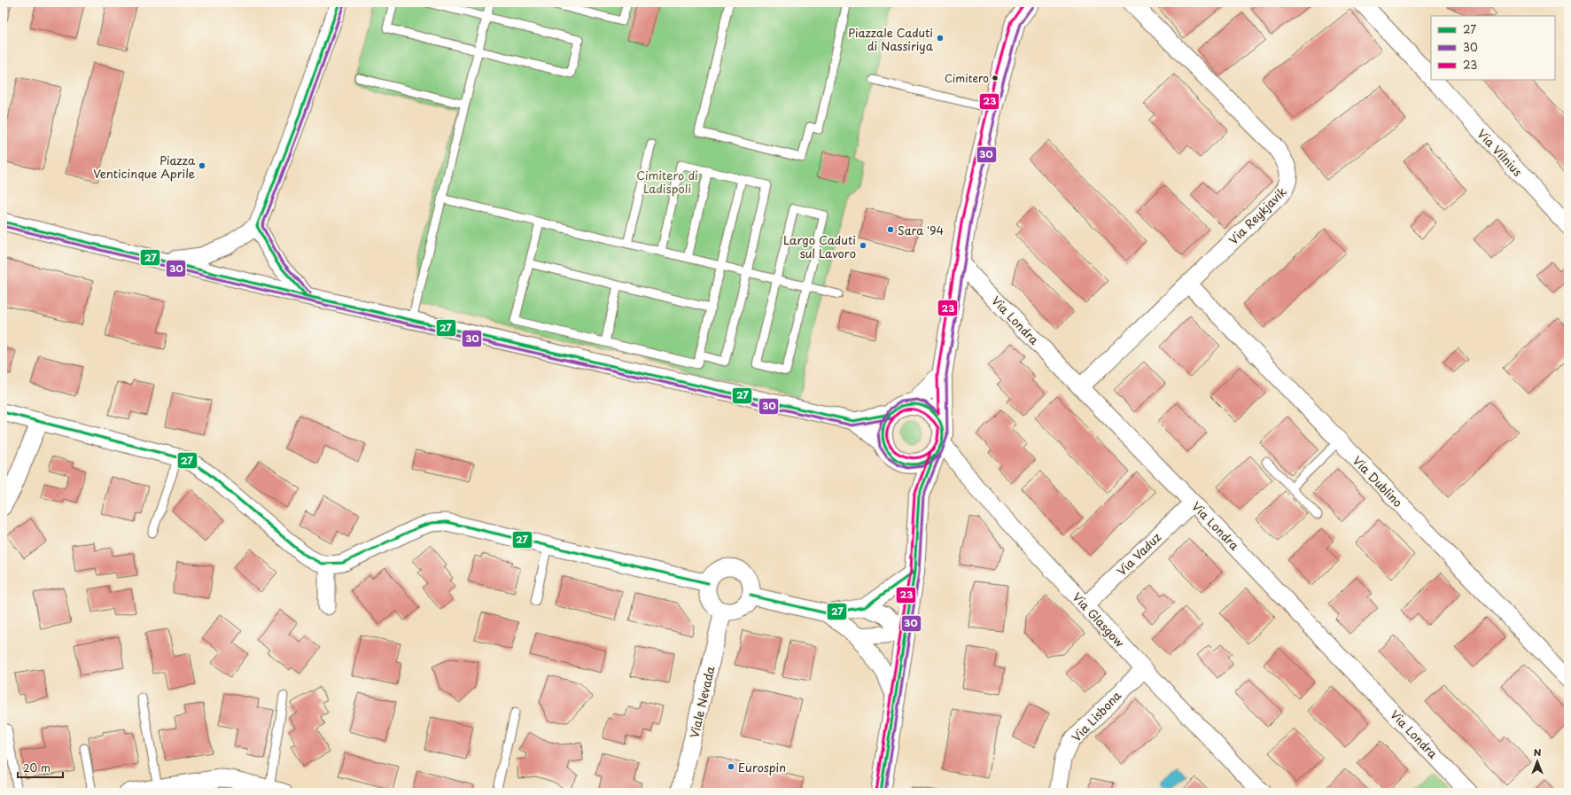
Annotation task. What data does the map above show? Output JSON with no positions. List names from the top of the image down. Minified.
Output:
{"streets":{"street":["Via Vilnius","Via Reykjavik","Via Londra","Via Dublino","Via Vaduz","Via Glasgow","Viale Nevada","Via Lisbona"]},"crossings":[["Via Reykjavik","Via Londra"],["Via Reykjavik","Via Dublino"],["Via Londra","Via Vaduz"],["Via Vaduz","Via Glasgow"],["Via Glasgow","Via Lisbona"]],"parks":["Cimitero di Ladispoli"],"places":["Piazzale Caduti di Nassiriya","Cimitero","Piazza Venticinque Aprile","Sara '94","Largo Caduti sul Lavoro","Eurospin"],"lines":["transit line 27","transit line 23","transit line 30"],"legend":["27","30","23"],"scale_bar":"20 m","north":"top"}
